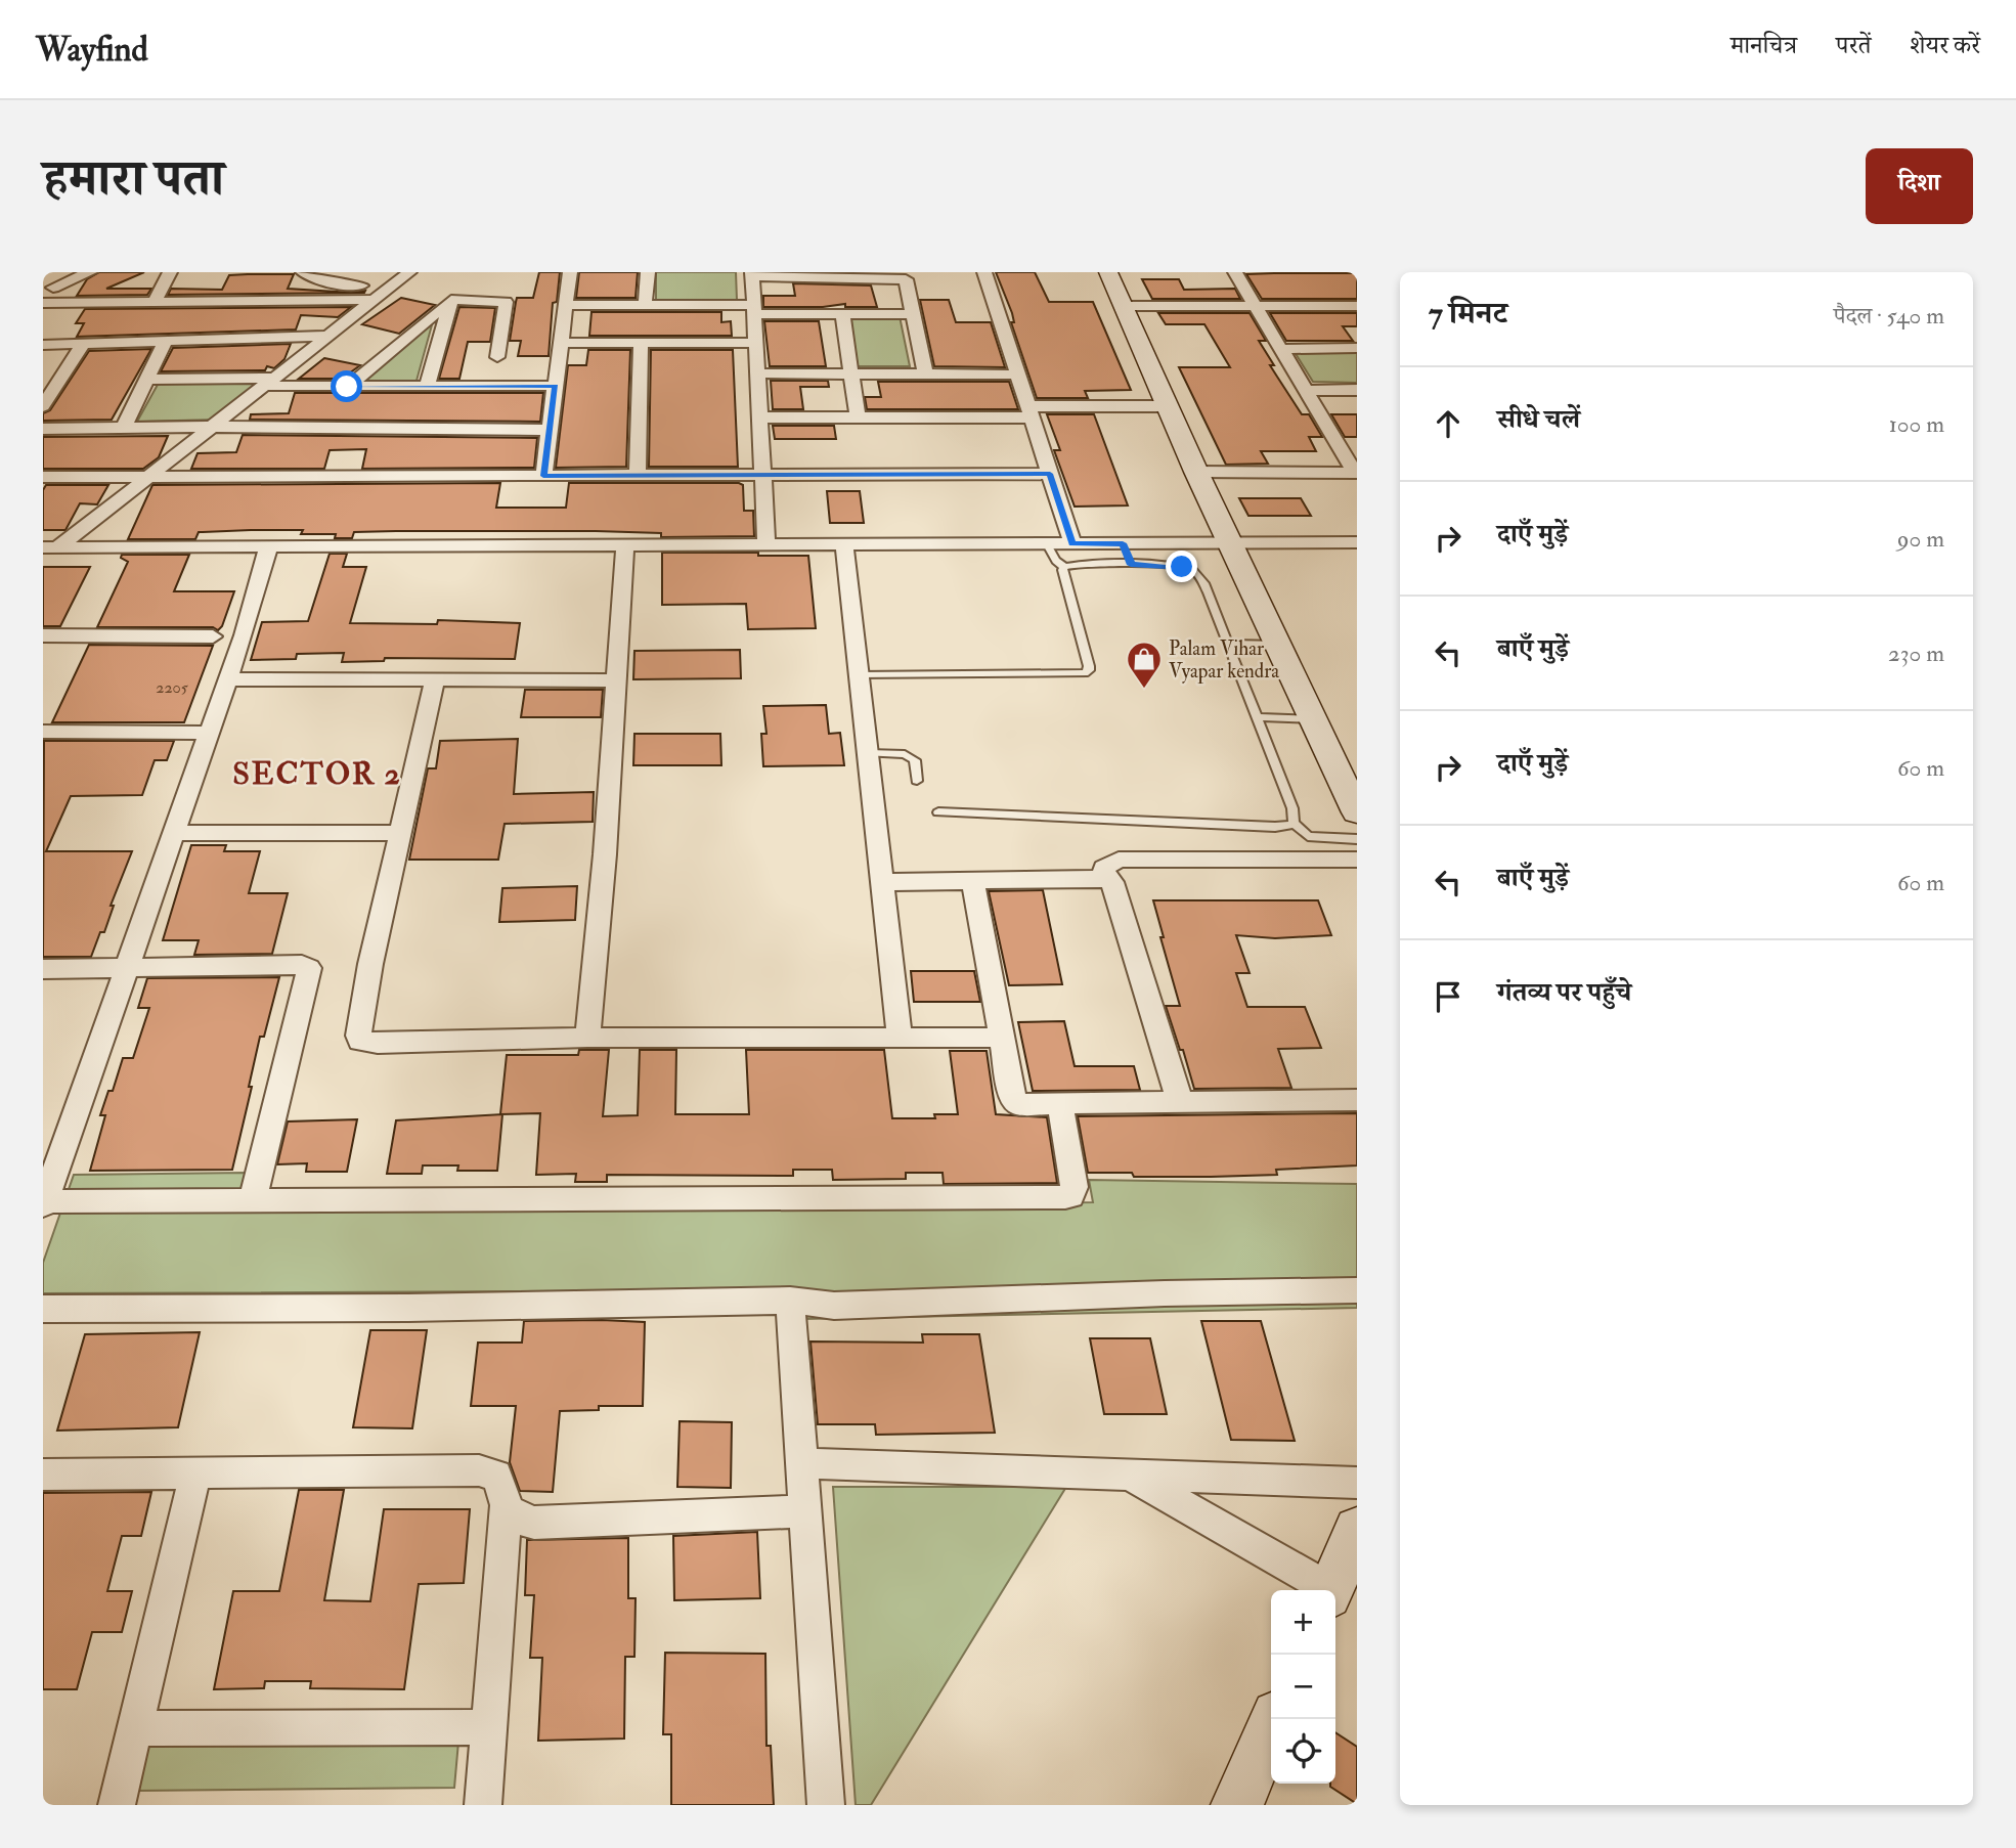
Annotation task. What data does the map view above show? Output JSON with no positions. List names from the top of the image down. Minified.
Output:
{"districts":["SECTOR 2"],"places":{"shop":["Palam Vihar Vyapar kendra"]},"house_numbers":["2205"],"page":{"header":"Wayfind","nav":["मानचित्र","परतें","शेयर करें"],"title":"हमारा पता","buttons":"दिशा","heading":["7 मिनट","पैदल · 540 m"],"list":[["सीधे चलें","100 m"],["दाएँ मुड़ें","90 m"],["बाएँ मुड़ें","230 m"],["दाएँ मुड़ें","60 m"],["बाएँ मुड़ें","60 m"],"गंतव्य पर पहुँचे"],"map_buttons":["+","−"]}}
